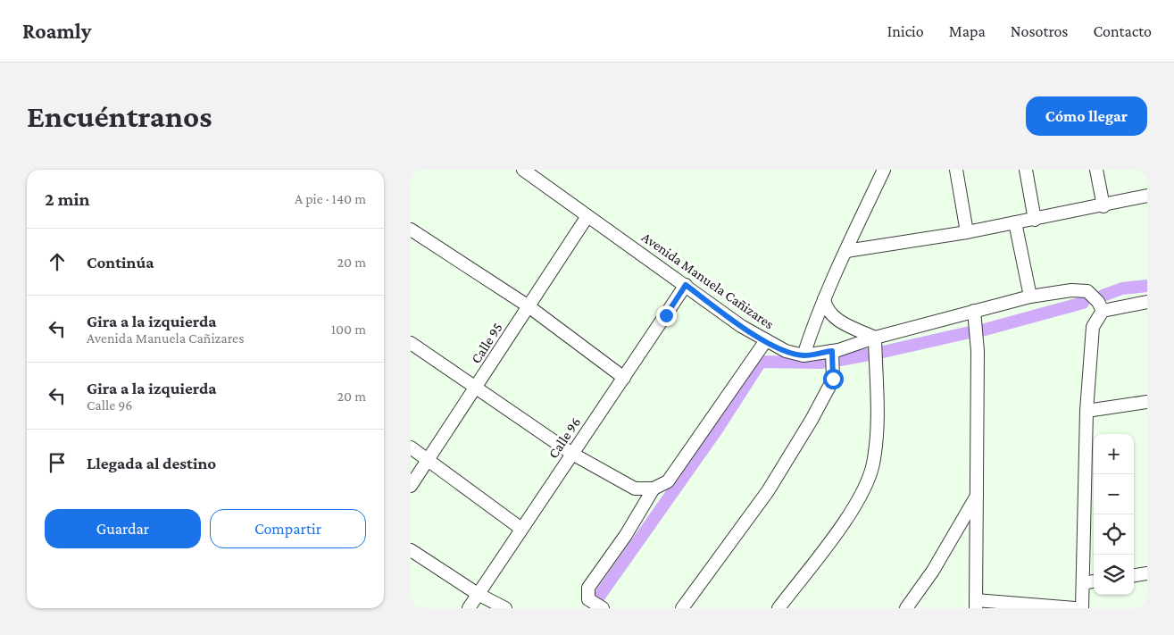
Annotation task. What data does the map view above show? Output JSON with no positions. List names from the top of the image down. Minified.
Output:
{"streets":{"street":["Avenida Manuela Cañizares","Calle 95","Calle 96"]},"crossings":[["Avenida Manuela Cañizares","Calle 95"],["Avenida Manuela Cañizares","Calle 96"]],"page":{"header":"Roamly","nav":["Inicio","Mapa","Nosotros","Contacto"],"buttons":["Cómo llegar",["Guardar","Compartir"]],"title":"Encuéntranos","heading":["2 min","A pie · 140 m"],"list":[["Continúa","20 m"],["Gira a la izquierda","Avenida Manuela Cañizares","100 m"],["Gira a la izquierda","Calle 96","20 m"],"Llegada al destino"],"map_buttons":["+","−"]}}
